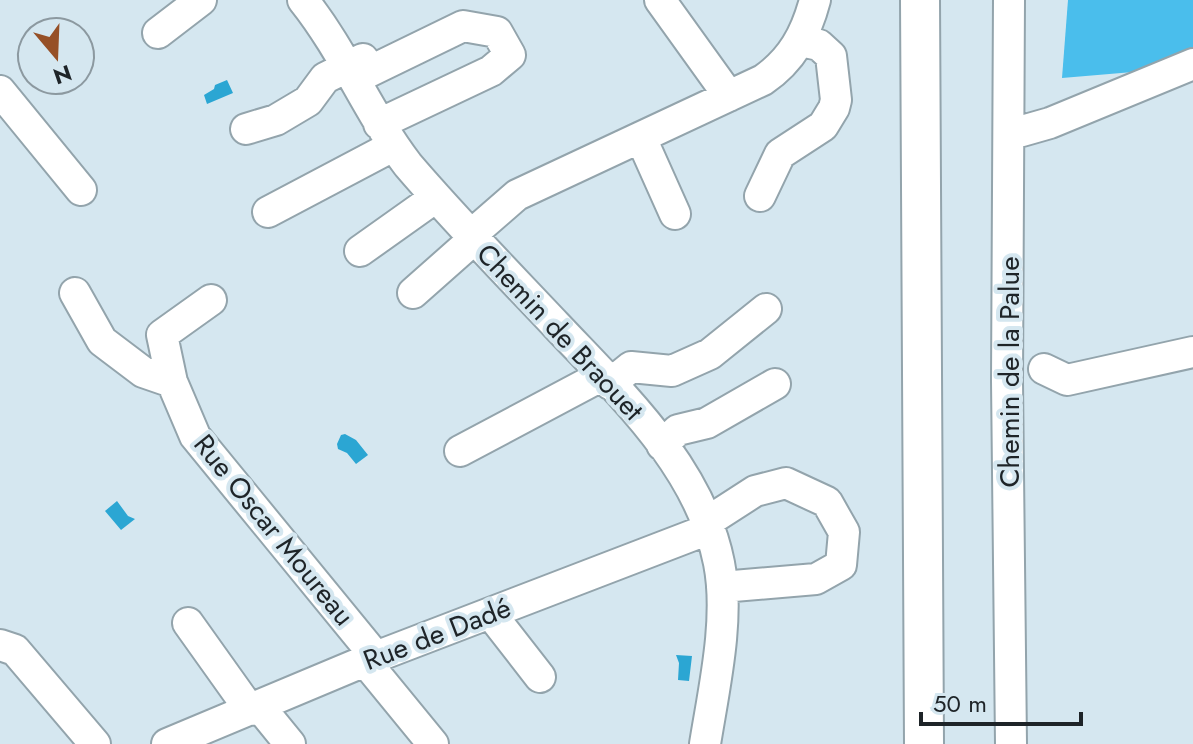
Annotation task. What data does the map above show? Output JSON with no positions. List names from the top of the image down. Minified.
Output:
{"streets":{"street":["Chemin de Braouet","Chemin de la Palue","Rue Oscar Moureau","Rue de Dadé"]},"crossings":[["Chemin de Braouet","Rue de Dadé"],["Rue Oscar Moureau","Rue de Dadé"]],"scale_bar":"50 m","north":"bottom"}
